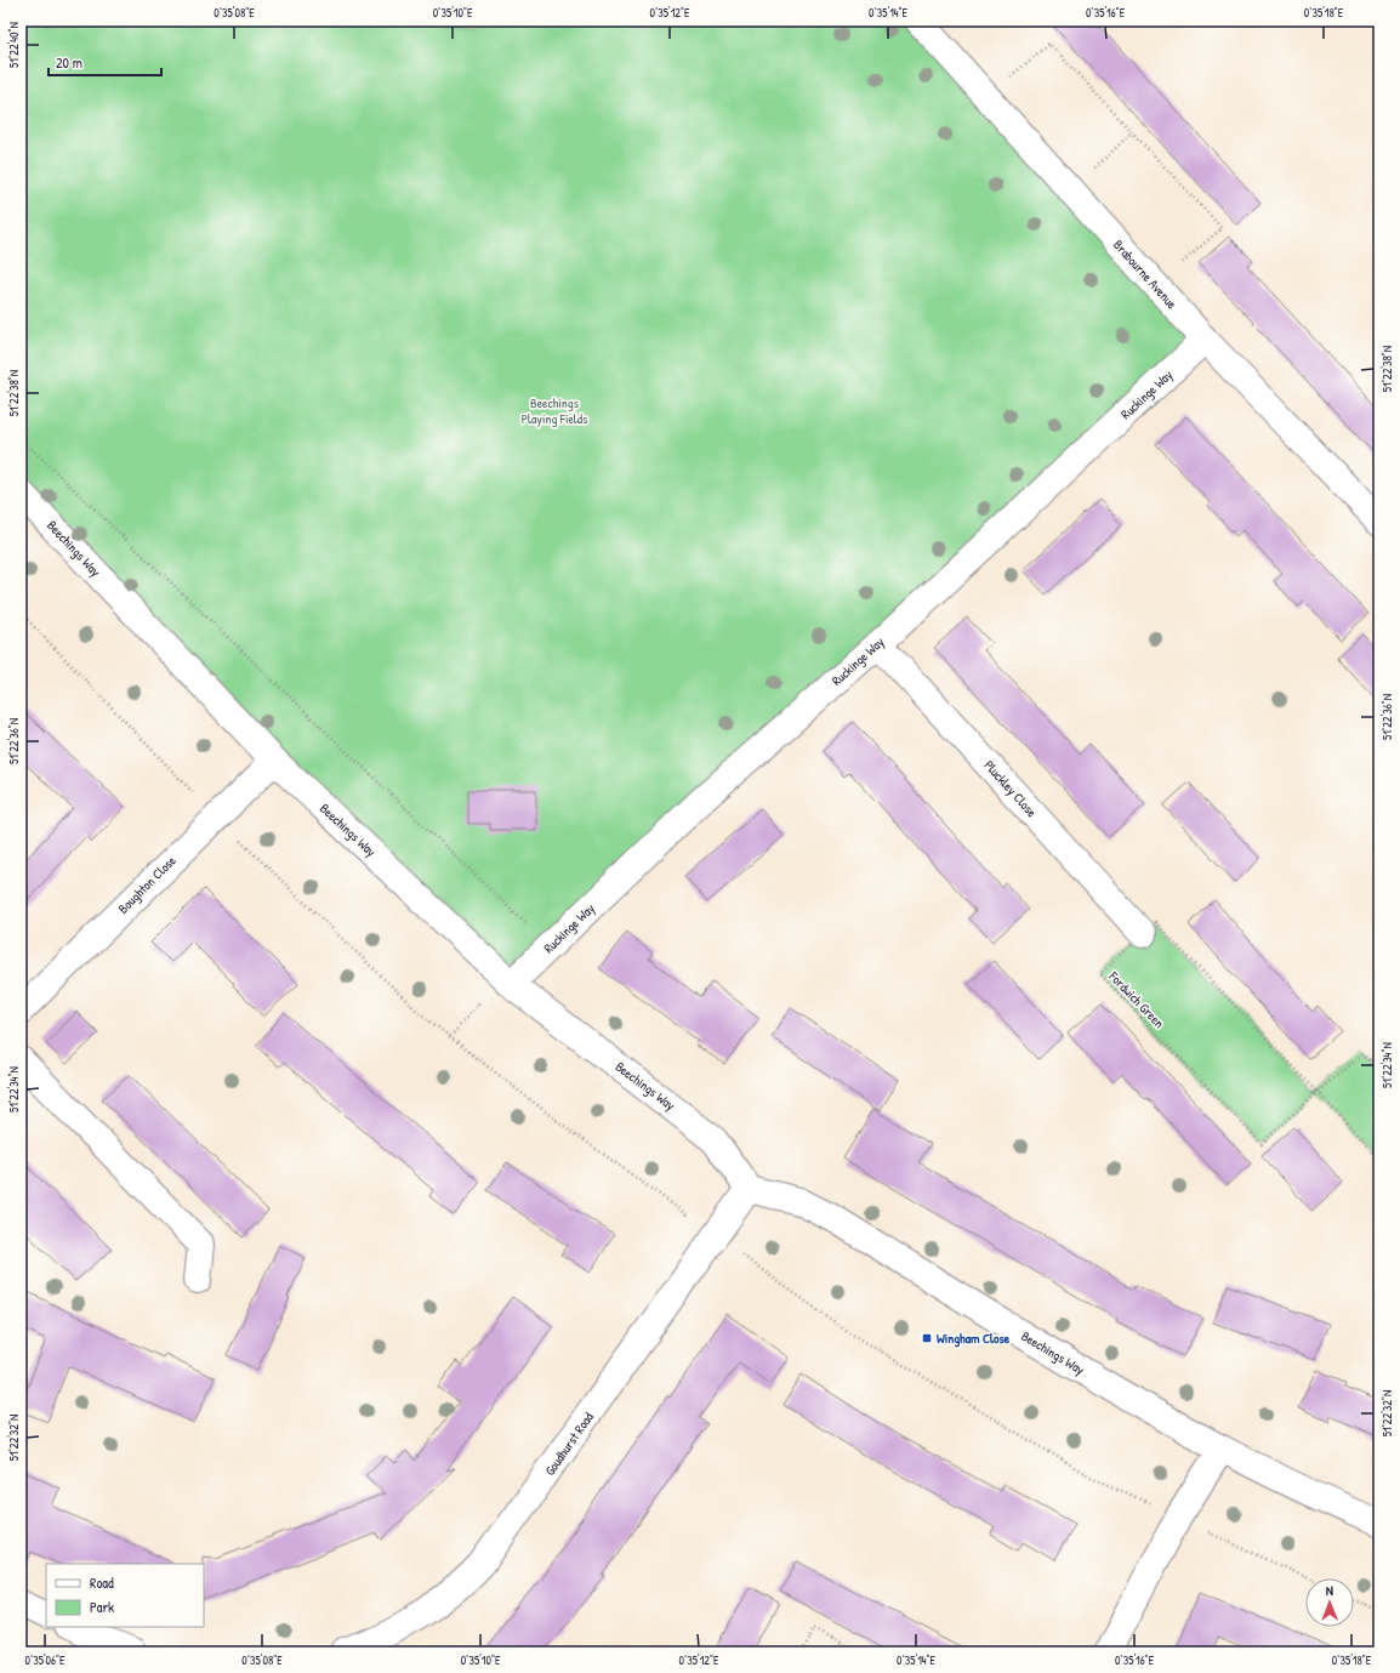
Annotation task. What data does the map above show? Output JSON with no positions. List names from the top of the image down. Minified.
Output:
{"streets":{"street":["Brabourne Avenue","Ruckinge Way","Beechings Way","Pluckley Close","Boughton Close","Goudhurst Road"],"path":["Fordwich Green"]},"crossings":[["Brabourne Avenue","Ruckinge Way"],["Ruckinge Way","Beechings Way"],["Ruckinge Way","Pluckley Close"],["Beechings Way","Boughton Close"],["Beechings Way","Goudhurst Road"],["Pluckley Close","Fordwich Green"]],"parks":["Beechings Playing Fields"],"places":{"transit":["Wingham Close"]},"legend":["Road","Park"],"scale_bar":"20 m","north":"top","coordinates":["0°35'08\"E","0°35'10\"E","0°35'12\"E","0°35'14\"E","0°35'16\"E","0°35'18\"E","51°22'40\"N","51°22'38\"N","51°22'36\"N","51°22'34\"N","51°22'32\"N","0°35'06\"E"]}
